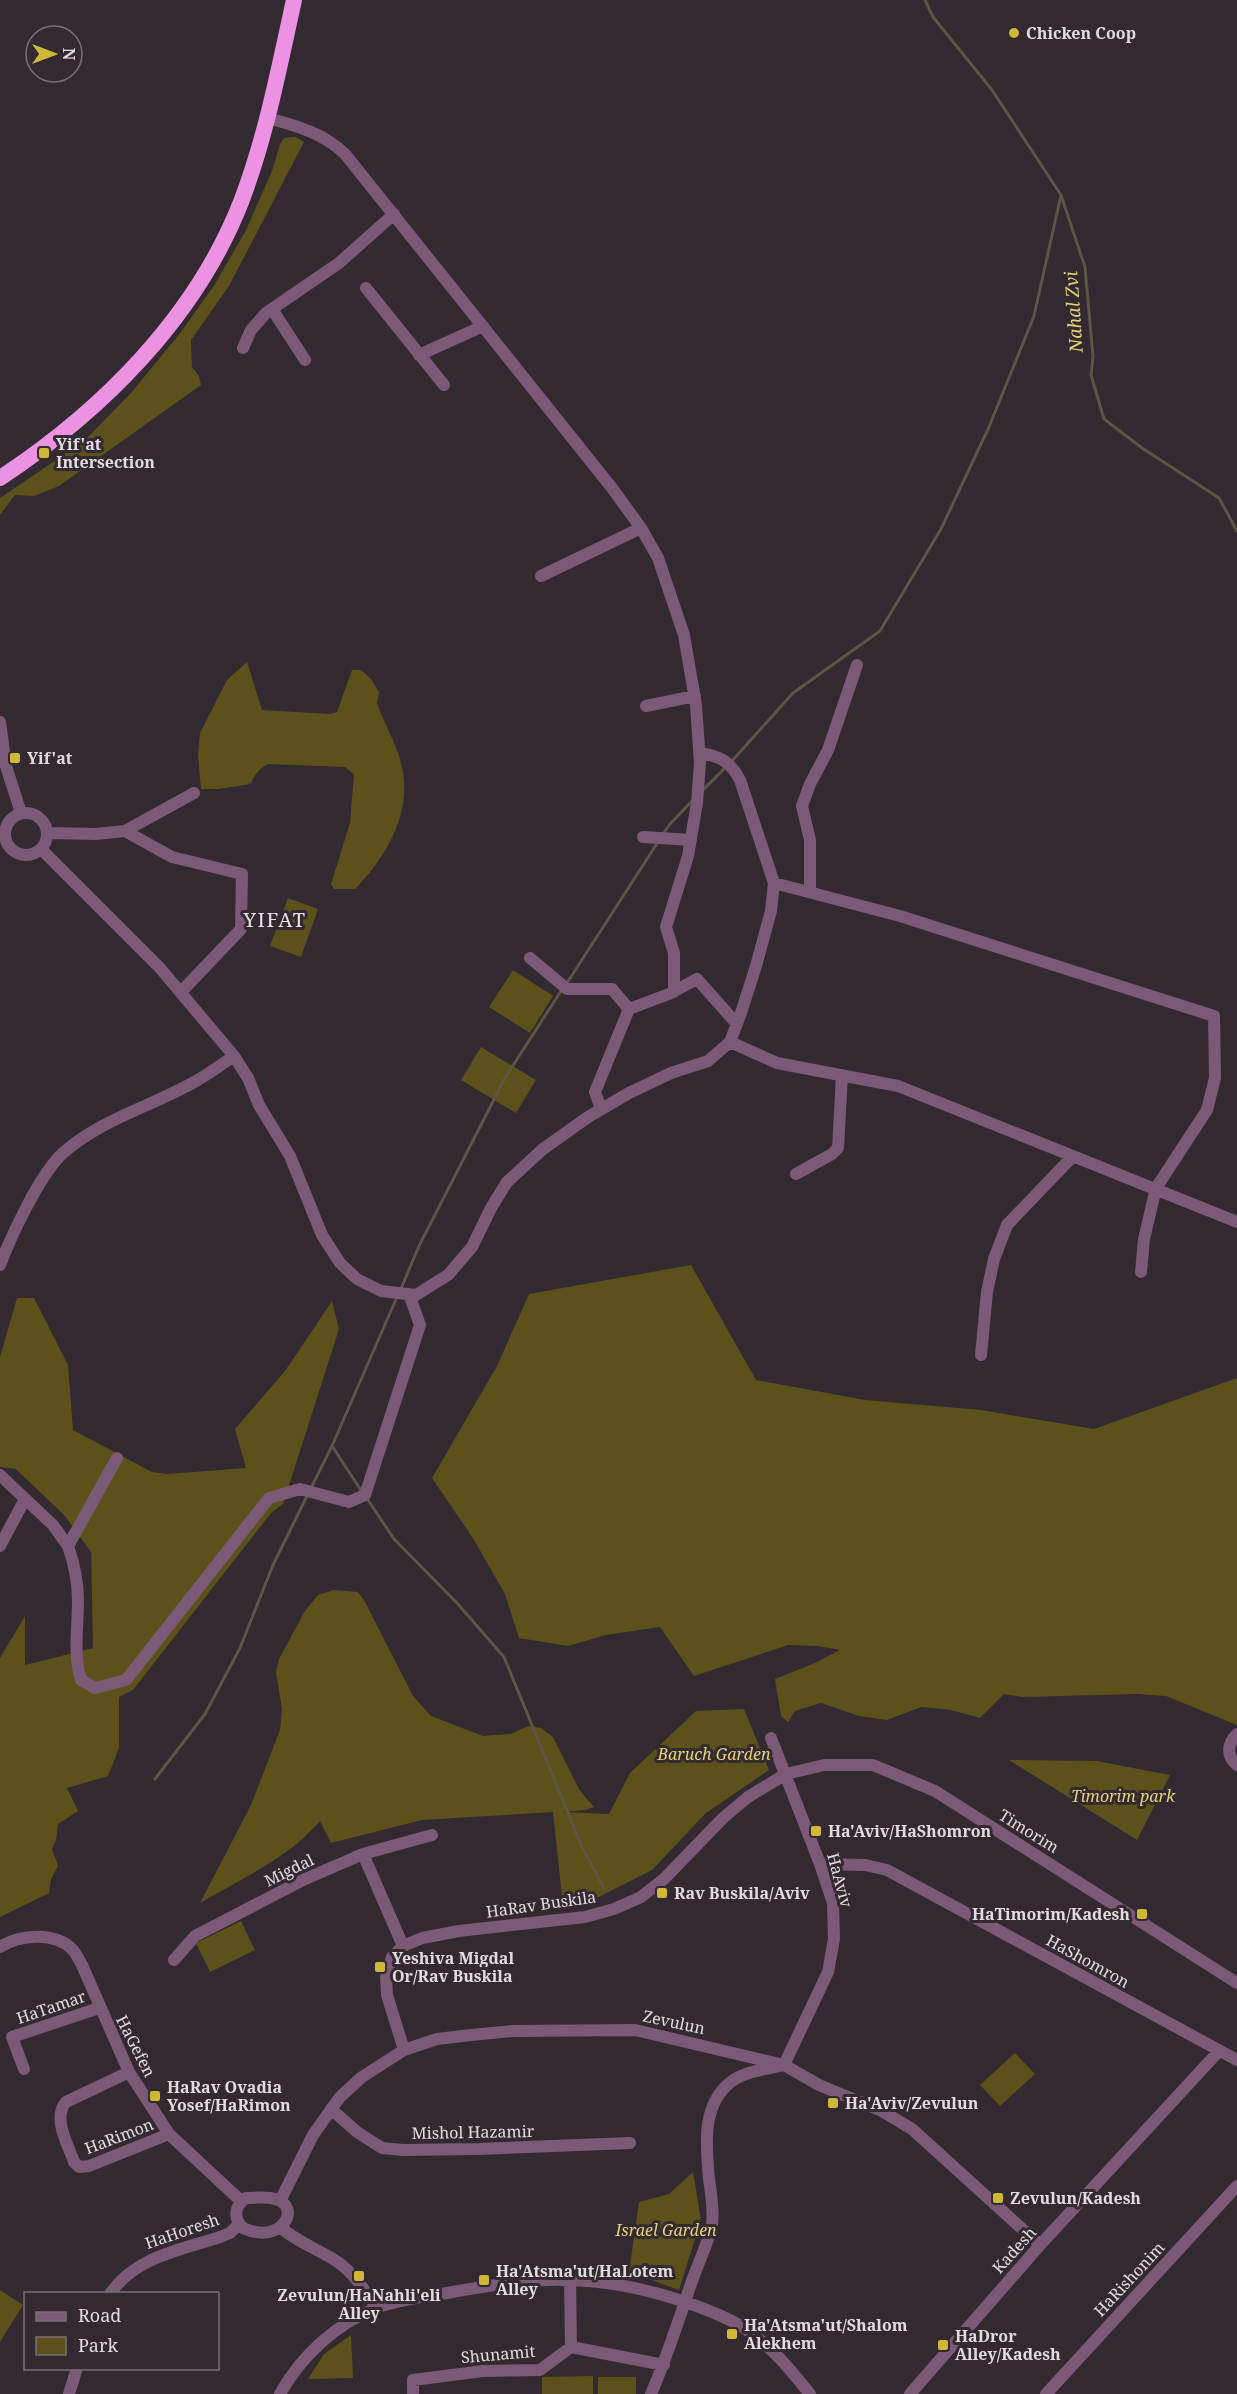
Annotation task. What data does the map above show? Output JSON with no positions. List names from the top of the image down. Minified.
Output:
{"streets":{"street":["Timorim","Migdal","HaAviv","HaRav Buskila","HaShomron","HaTamar","Zevulun","HaGefen","Mishol Hazamir","HaRimon","HaHoresh","Kadesh","HaRishonim","Shunamit"]},"crossings":[["Timorim","HaAviv"],["Timorim","HaRav Buskila"],["HaAviv","HaRav Buskila"],["HaAviv","HaShomron"],["HaAviv","Zevulun"],["HaShomron","Kadesh"],["HaTamar","HaGefen"],["Zevulun","HaGefen"],["Zevulun","Mishol Hazamir"],["Zevulun","HaHoresh"],["Zevulun","Kadesh"],["HaGefen","HaRimon"],["HaGefen","HaHoresh"]],"districts":["YIFAT"],"water":["Nahal Zvi"],"parks":["Baruch Garden","Timorim park","Israel Garden"],"places":{"other":["Chicken Coop"],"transit":["Yif'at Intersection","Yif'at","Ha'Aviv/HaShomron","Rav Buskila/Aviv","HaTimorim/Kadesh","Yeshiva Migdal Or/Rav Buskila","HaRav Ovadia Yosef/HaRimon","Ha'Aviv/Zevulun","Zevulun/Kadesh","Zevulun/HaNahli'eli Alley","Ha'Atsma'ut/HaLotem Alley","Ha'Atsma'ut/Shalom Alekhem","HaDror Alley/Kadesh"]},"legend":["Road","Park"],"north":"right"}
